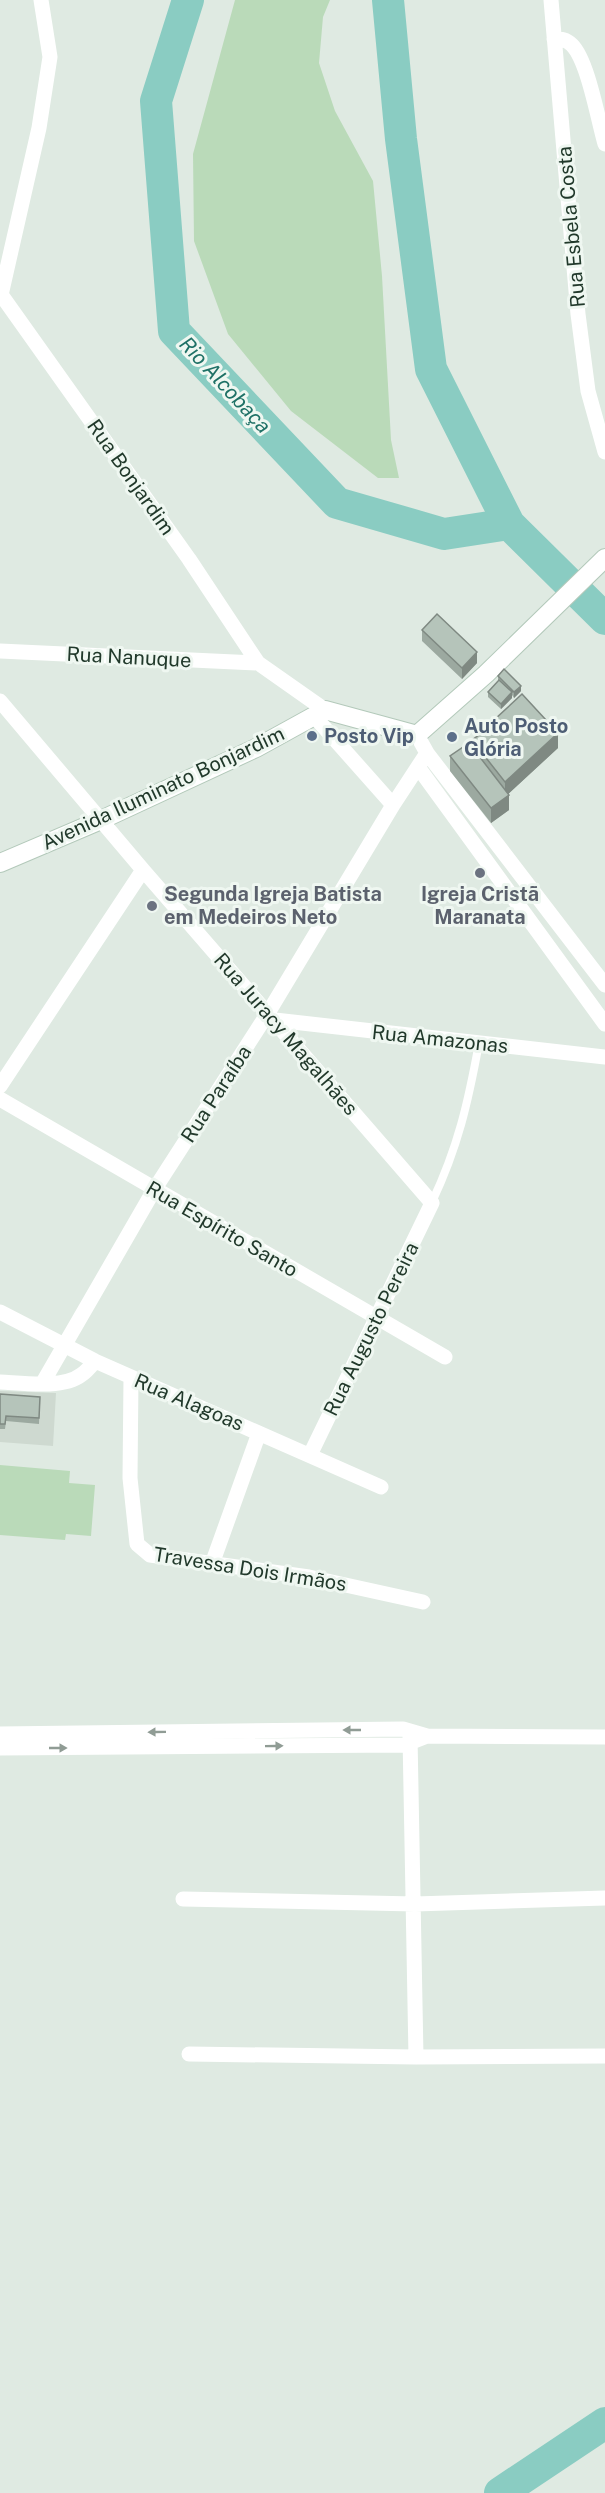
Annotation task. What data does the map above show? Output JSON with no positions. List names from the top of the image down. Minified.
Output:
{"streets":{"street":["Rua Esbela Costa","Rua Bonjardim","Rua Nanuque","Avenida Iluminato Bonjardim","Rua Juracy Magalhães","Rua Amazonas","Rua Paraíba","Rua Espírito Santo","Rua Augusto Pereira","Rua Alagoas","Travessa Dois Irmãos"]},"crossings":[["Rua Bonjardim","Rua Nanuque"],["Avenida Iluminato Bonjardim","Rua Juracy Magalhães"],["Rua Juracy Magalhães","Rua Amazonas"],["Rua Juracy Magalhães","Rua Paraíba"],["Rua Juracy Magalhães","Rua Augusto Pereira"],["Rua Amazonas","Rua Paraíba"],["Rua Paraíba","Rua Espírito Santo"],["Rua Paraíba","Rua Alagoas"],["Rua Espírito Santo","Rua Augusto Pereira"],["Rua Augusto Pereira","Rua Alagoas"],["Rua Alagoas","Travessa Dois Irmãos"]],"water":["Rio Alcobaça"],"places":["Posto Vip","Auto Posto Glória","Igreja Cristã Maranata","Segunda Igreja Batista em Medeiros Neto"]}
